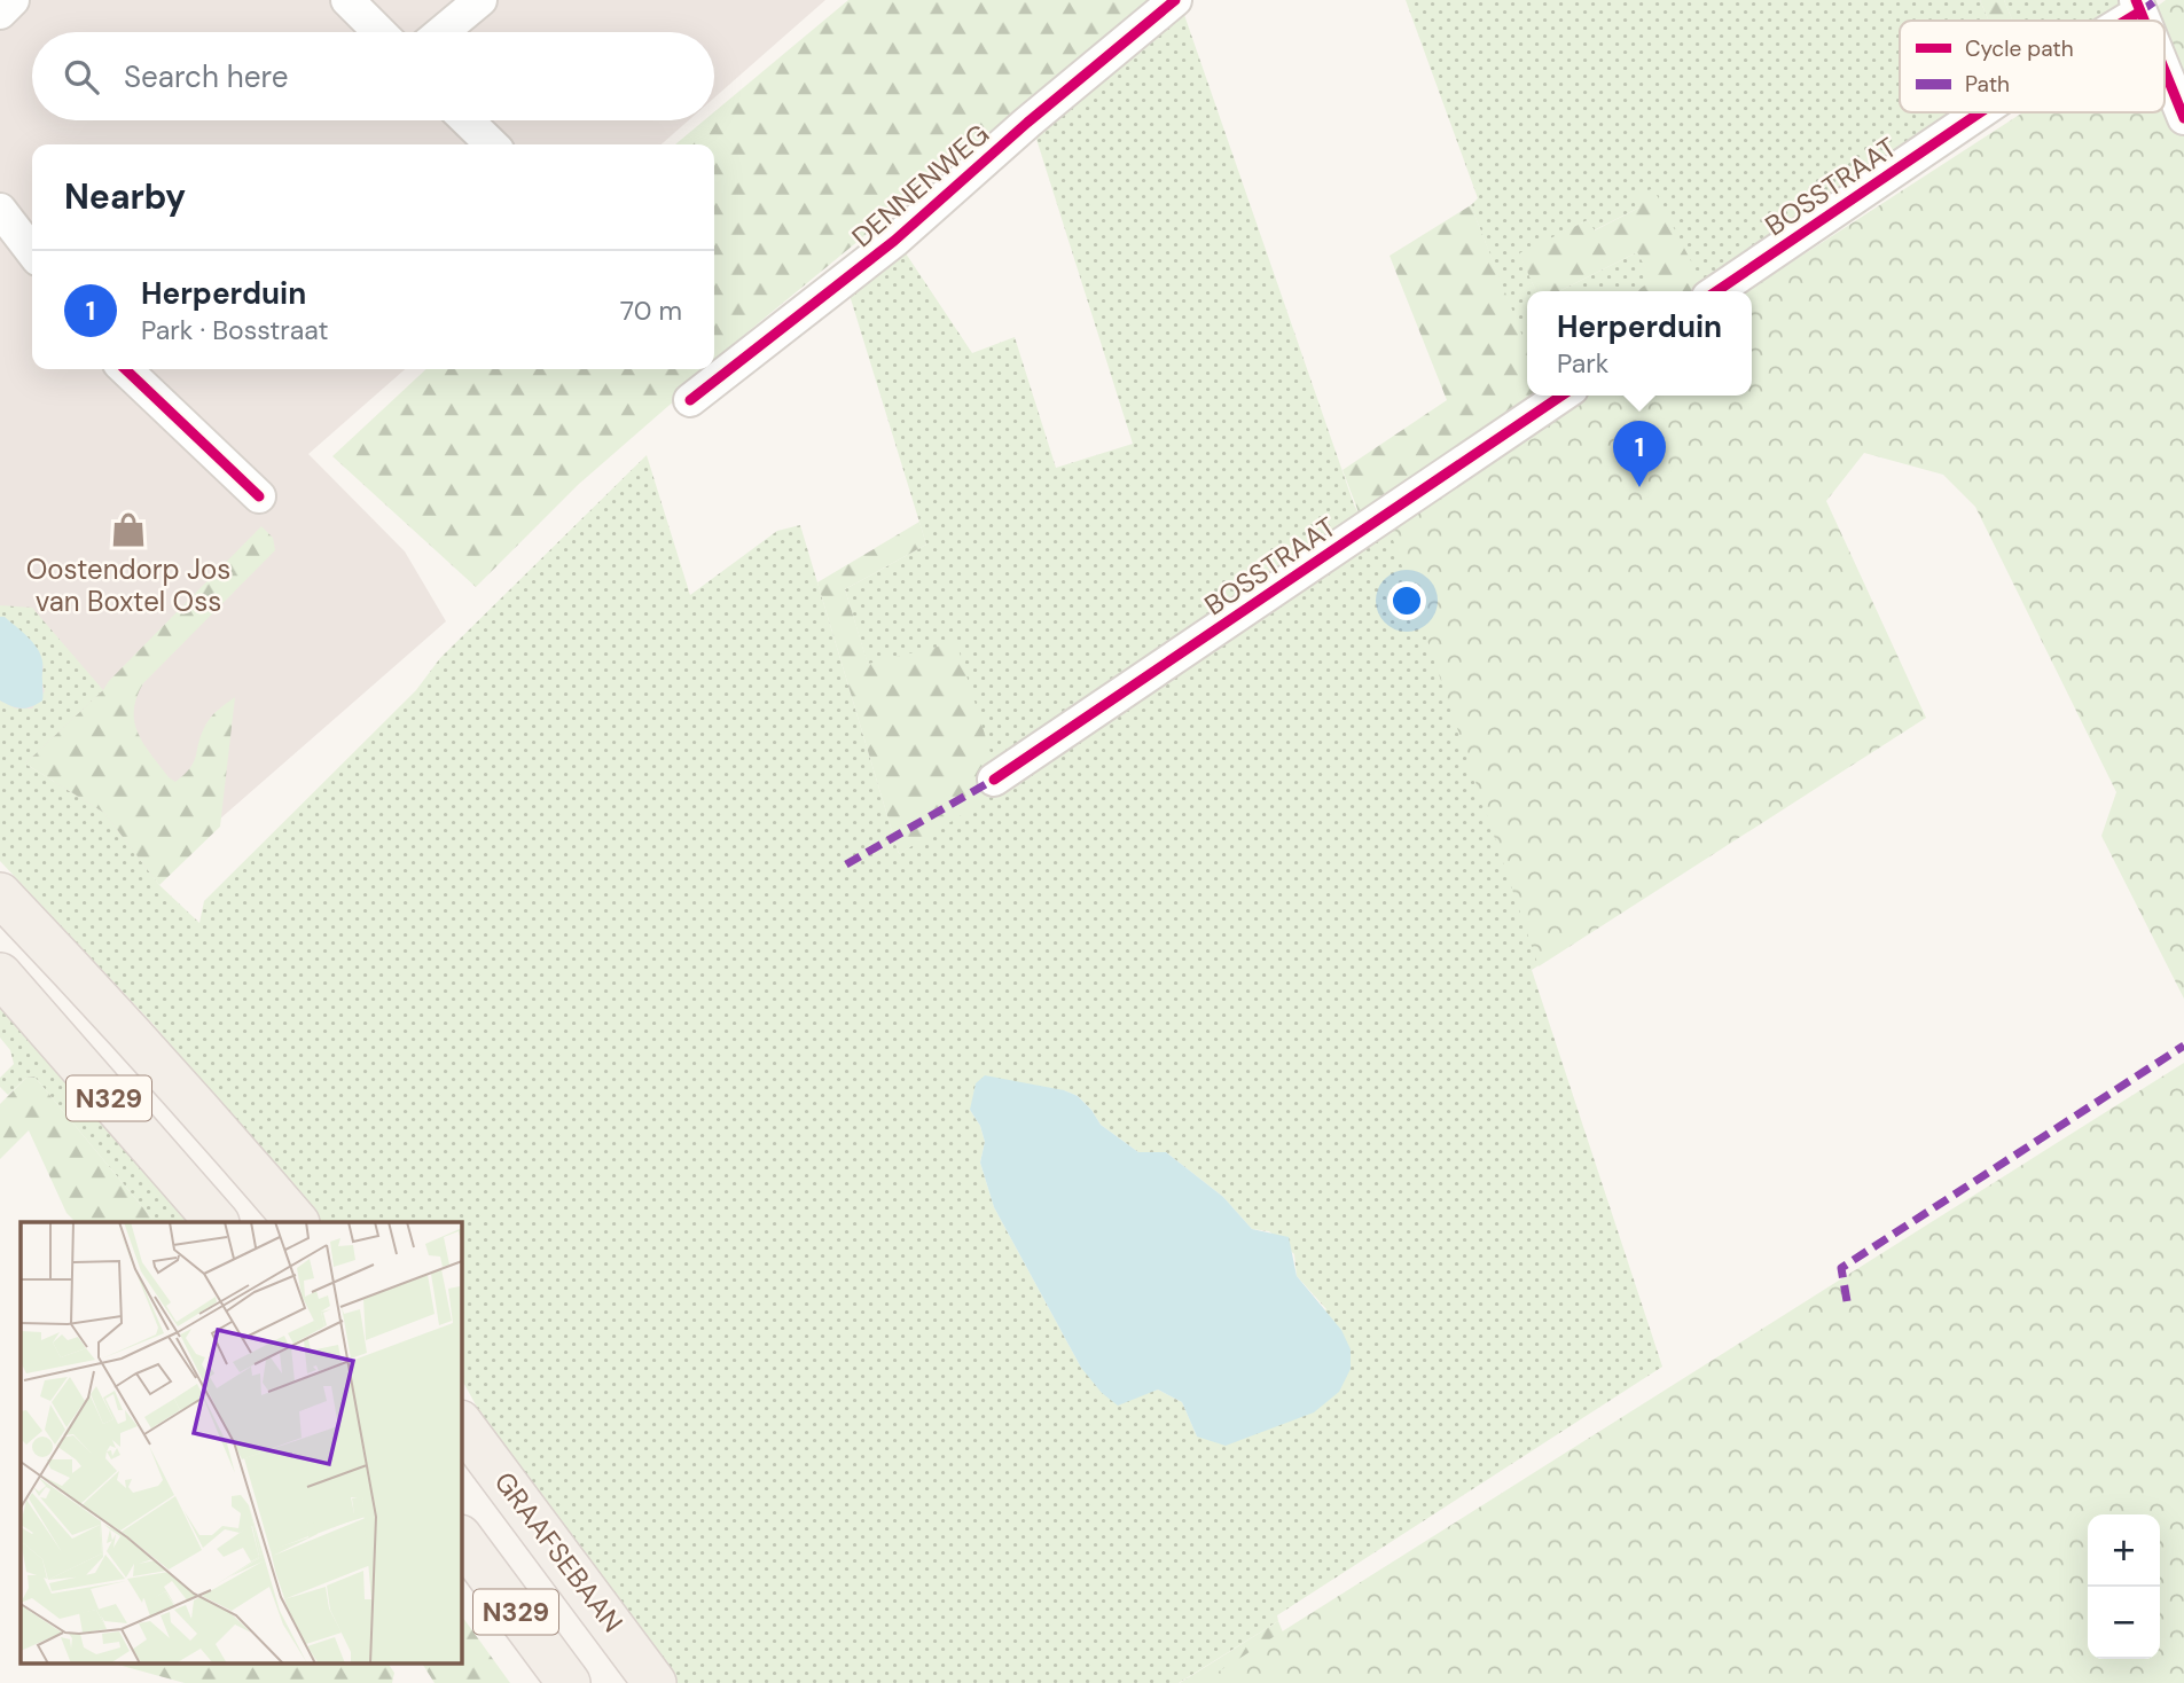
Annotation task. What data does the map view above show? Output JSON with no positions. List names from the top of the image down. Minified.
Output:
{"streets":{"main road":["N329","GRAAFSEBAAN"],"street":["DENNENWEG","BOSSTRAAT"]},"places":{"shop":["Oostendorp Jos van Boxtel Oss"]},"legend":["Cycle path","Path"],"page":{"search":"Search here","heading":"Nearby","list":[{"mark":"1","name":"Herperduin","note":"Park · Bosstraat","value":"70 m"}],"popup":["Herperduin","Park"],"pins":"1","map_buttons":["+","−"]}}
